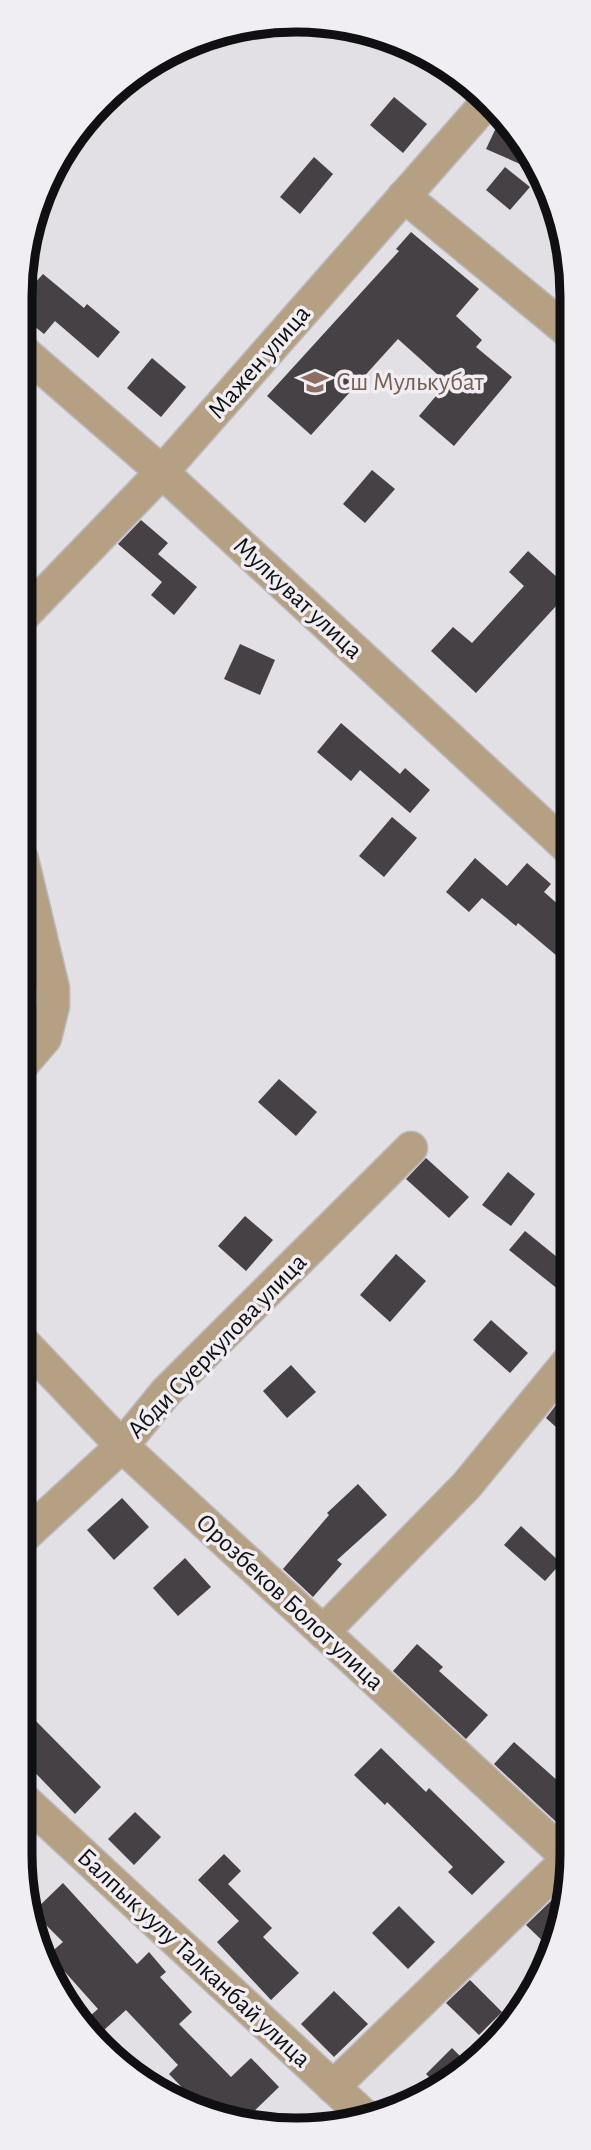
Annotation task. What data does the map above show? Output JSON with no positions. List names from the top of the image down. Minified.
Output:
{"streets":{"street":["Мажен улица","Мулкуват улица","Абди Суеркулова улица","Орозбеков Болот улица","Балпык уулу Талканбай улица"]},"crossings":[["Мажен улица","Мулкуват улица"],["Абди Суеркулова улица","Орозбеков Болот улица"]],"places":{"school or university":["Сш Мулькубат"]}}
